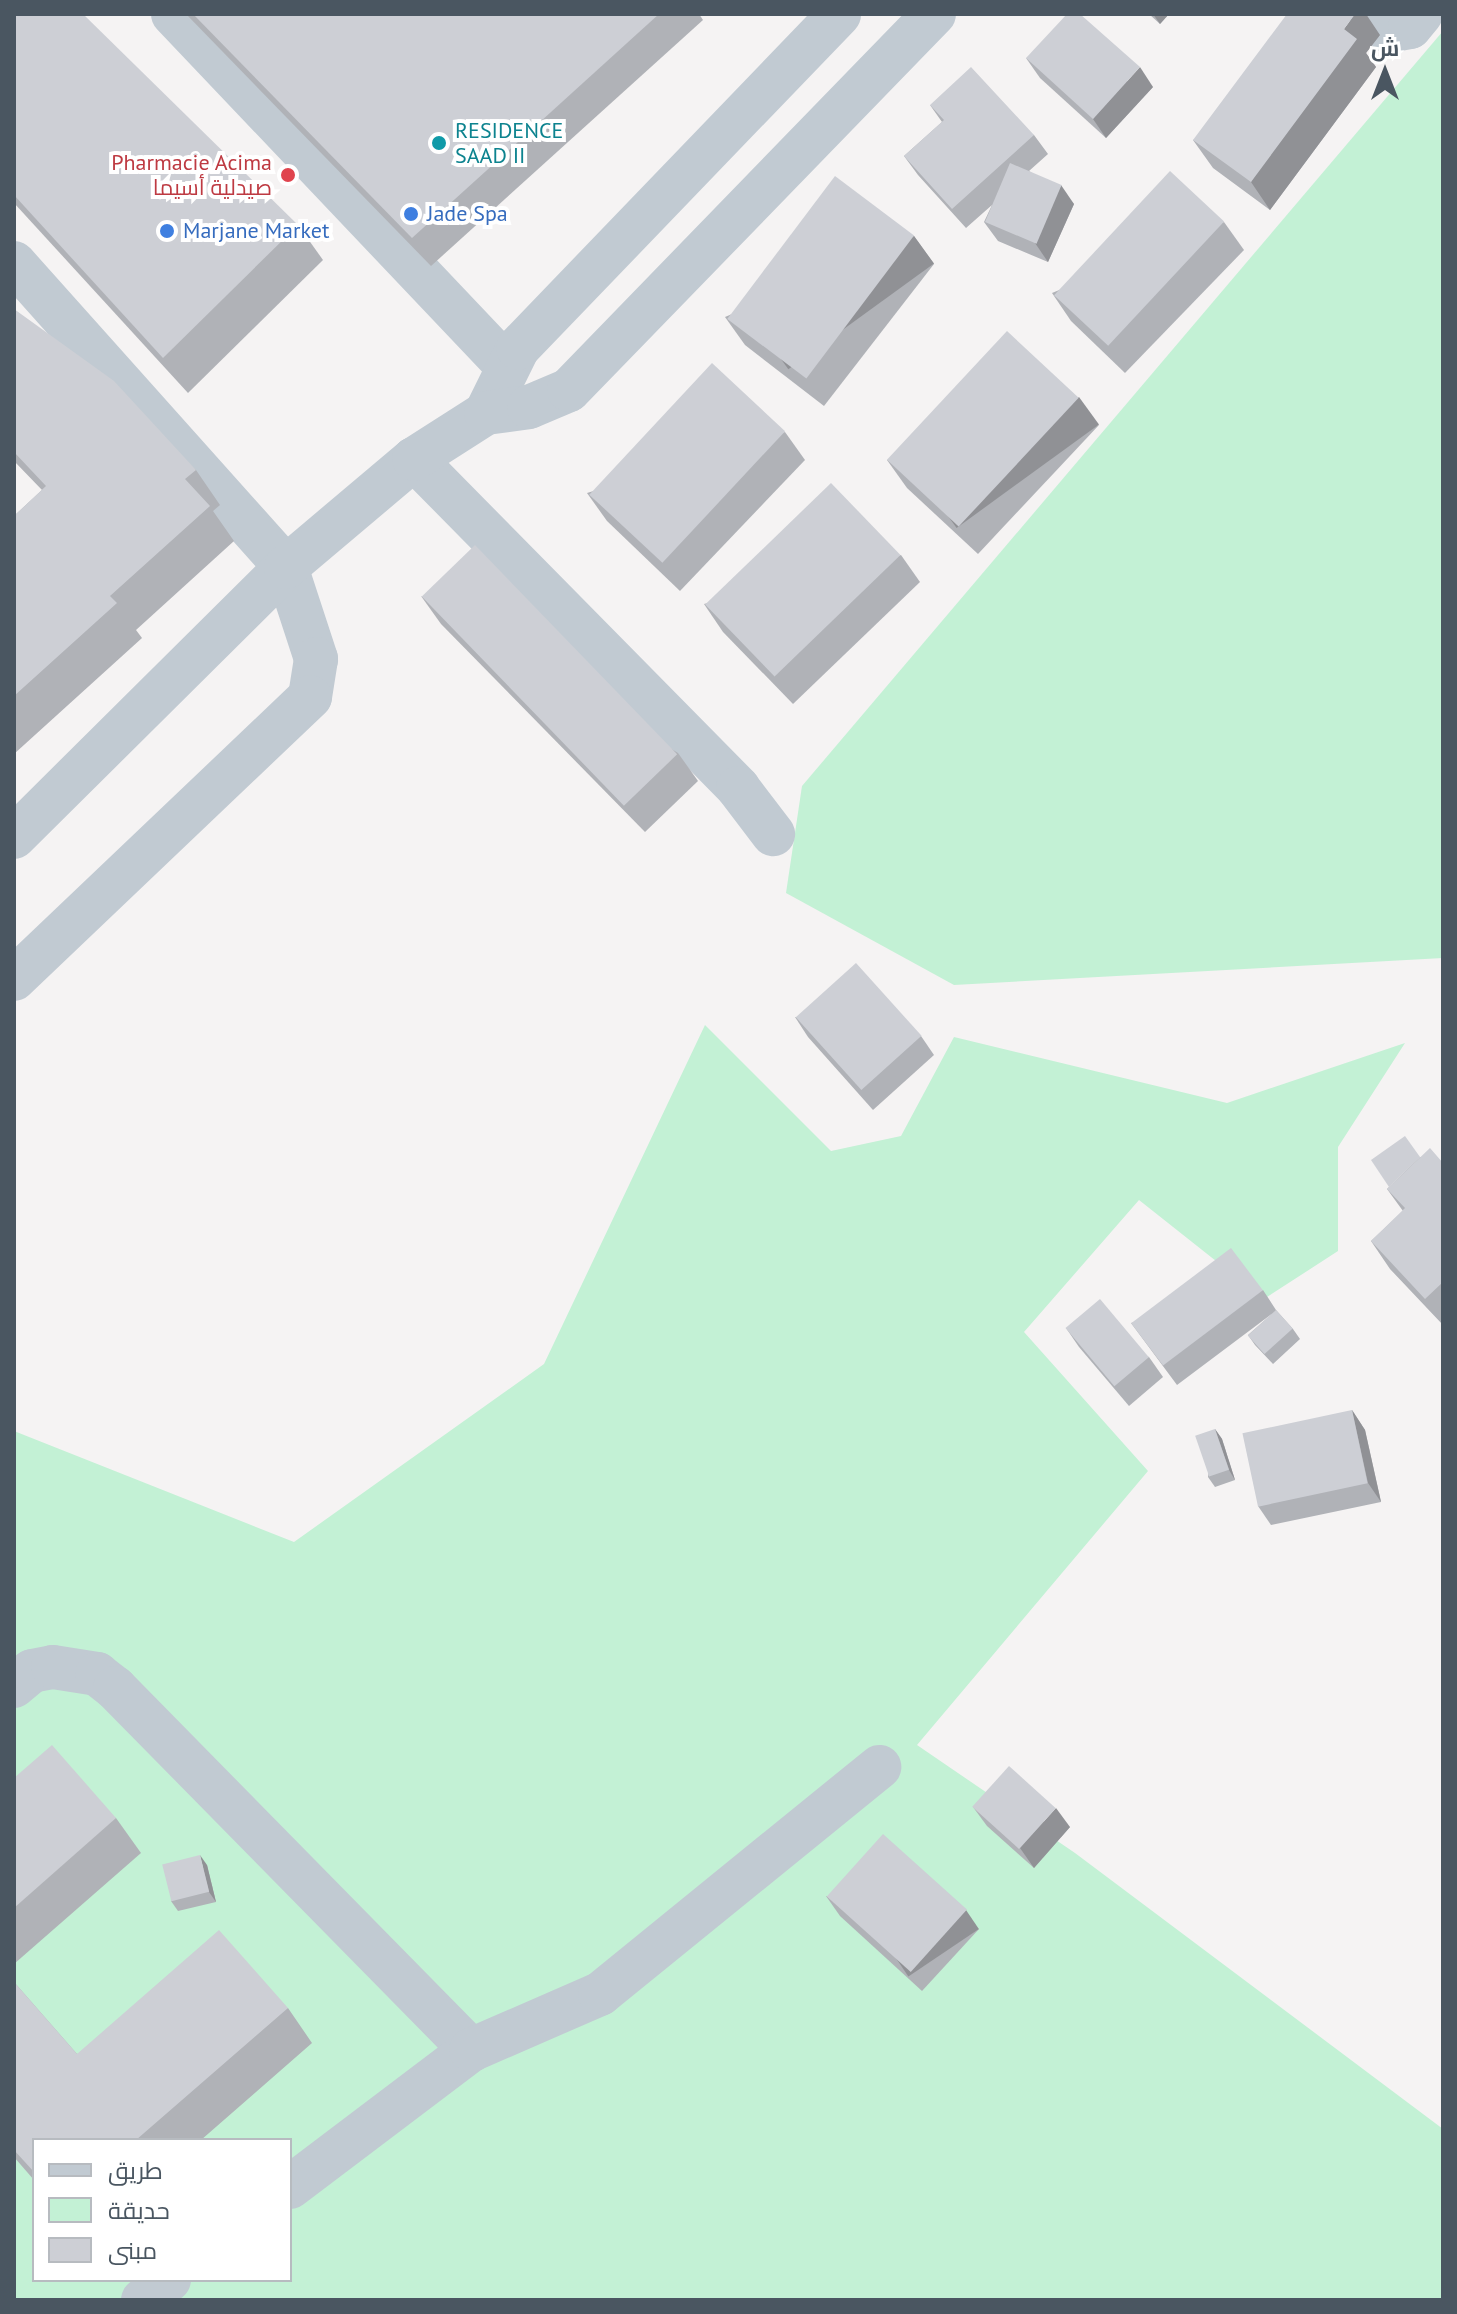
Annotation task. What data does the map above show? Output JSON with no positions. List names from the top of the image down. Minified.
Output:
{"places":["RESIDENCE SAAD II","Pharmacie Acima صيدلية أسيما","Jade Spa","Marjane Market"],"legend":["طريق","حديقة","مبنى"],"north":"top"}
